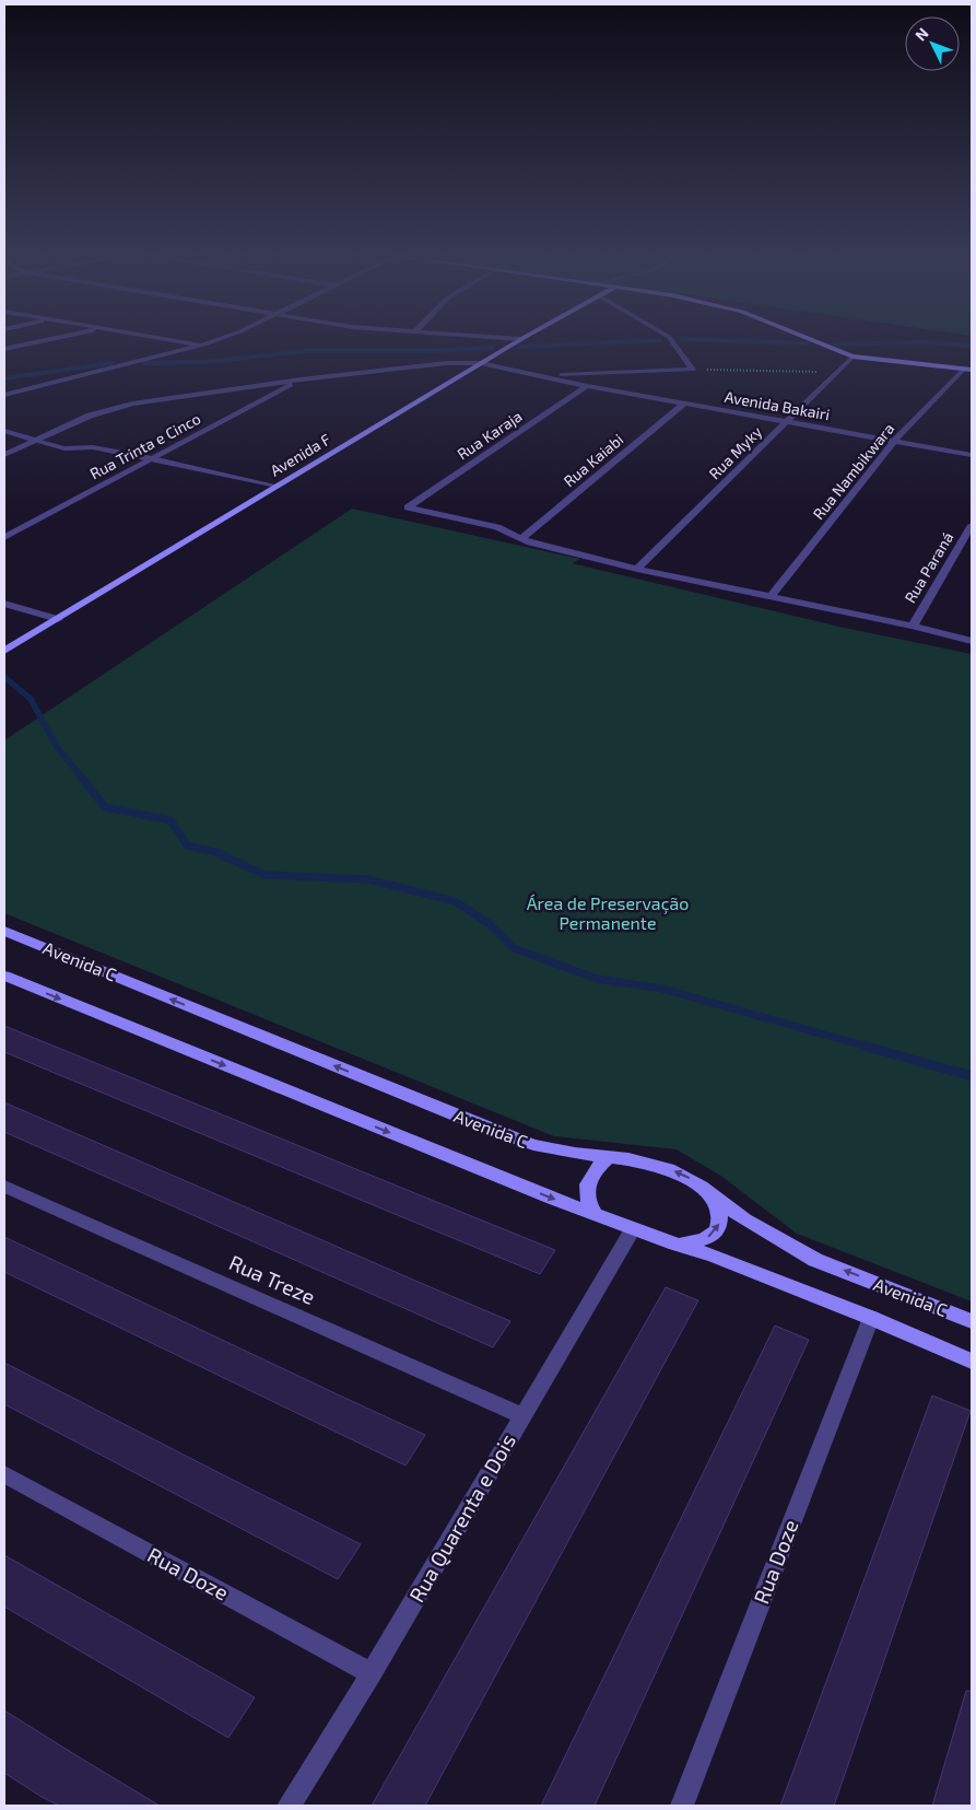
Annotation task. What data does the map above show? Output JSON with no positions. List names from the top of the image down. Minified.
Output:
{"streets":{"street":["Avenida Bakairi","Rua Karaja","Rua Trinta e Cinco","Rua Myky","Avenida F","Rua Kaiabi","Rua Nambikwara","Rua Paraná","Avenida C","Rua Treze","Rua Quarenta e Dois","Rua Doze"]},"crossings":[["Avenida Bakairi","Rua Karaja"],["Avenida Bakairi","Rua Trinta e Cinco"],["Avenida Bakairi","Rua Myky"],["Avenida Bakairi","Avenida F"],["Avenida Bakairi","Rua Kaiabi"],["Avenida Bakairi","Rua Nambikwara"],["Rua Karaja","Rua Kaiabi"],["Avenida C","Rua Quarenta e Dois"],["Avenida C","Rua Doze"],["Rua Treze","Rua Quarenta e Dois"],["Rua Quarenta e Dois","Rua Doze"]],"parks":["Área de Preservação Permanente"],"north":"top left"}
